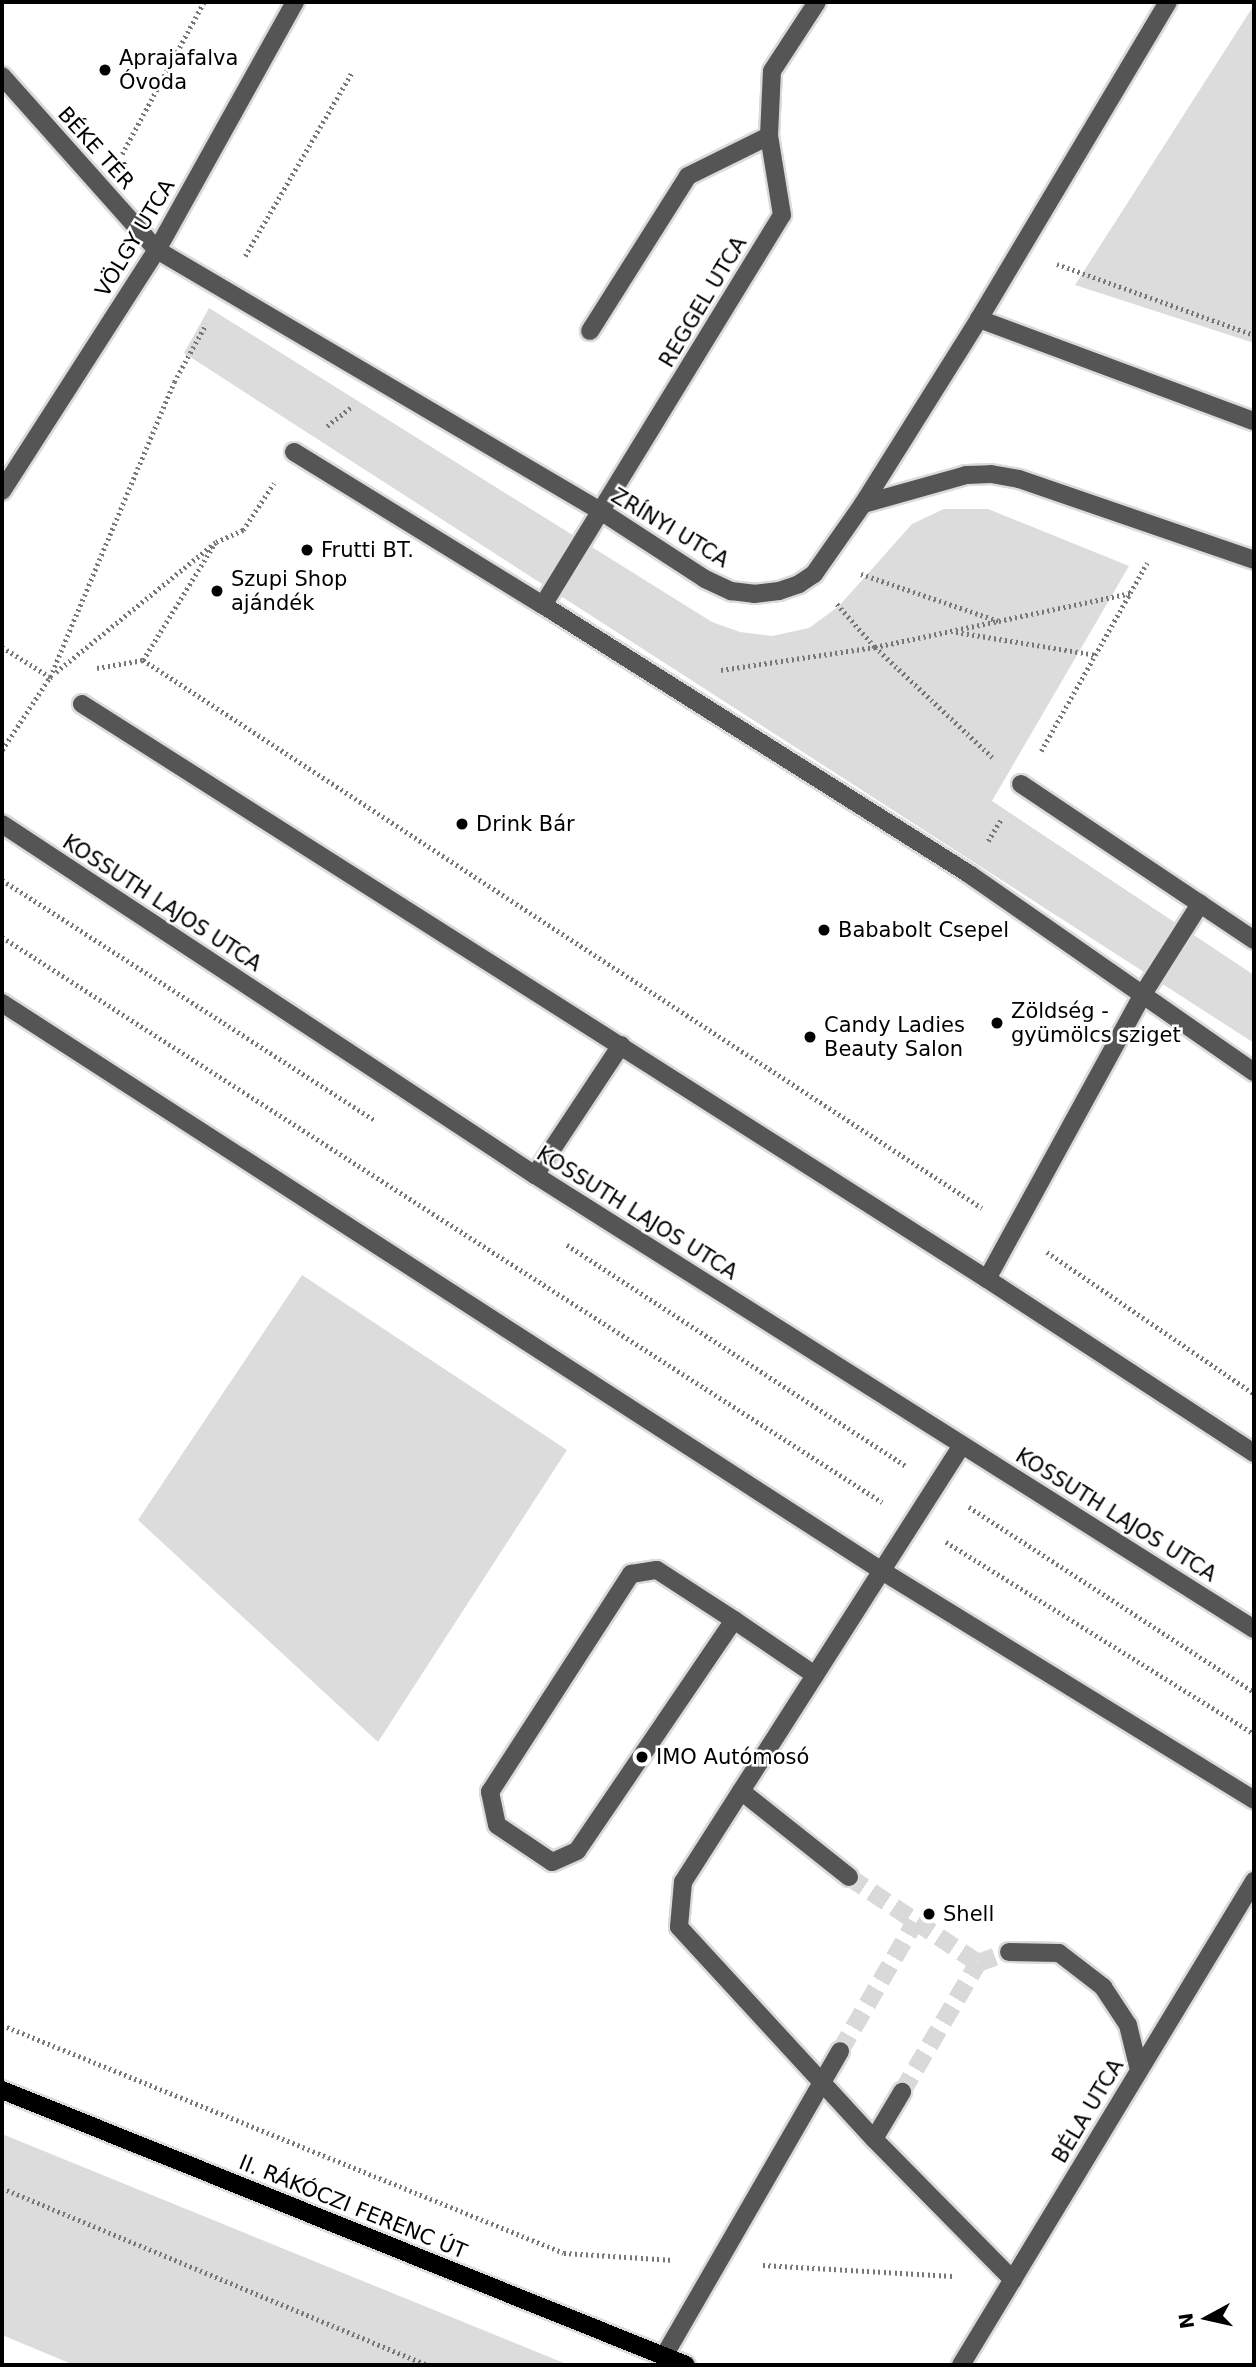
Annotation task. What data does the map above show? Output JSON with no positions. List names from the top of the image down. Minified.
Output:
{"streets":{"main road":["II. RÁKÓCZI FERENC ÚT"],"street":["BÉKE TÉR","VÖLGY UTCA","REGGEL UTCA","ZRÍNYI UTCA","KOSSUTH LAJOS UTCA","BÉLA UTCA"]},"crossings":[["BÉKE TÉR","VÖLGY UTCA"],["BÉKE TÉR","ZRÍNYI UTCA"],["VÖLGY UTCA","ZRÍNYI UTCA"],["REGGEL UTCA","ZRÍNYI UTCA"]],"places":["Aprajafalva Óvoda","Frutti BT.","Szupi Shop ajándék","Drink Bár","Bababolt Csepel","Zöldség - gyümölcs sziget","Candy Ladies Beauty Salon","IMO Autómosó","Shell"],"north":"left"}
